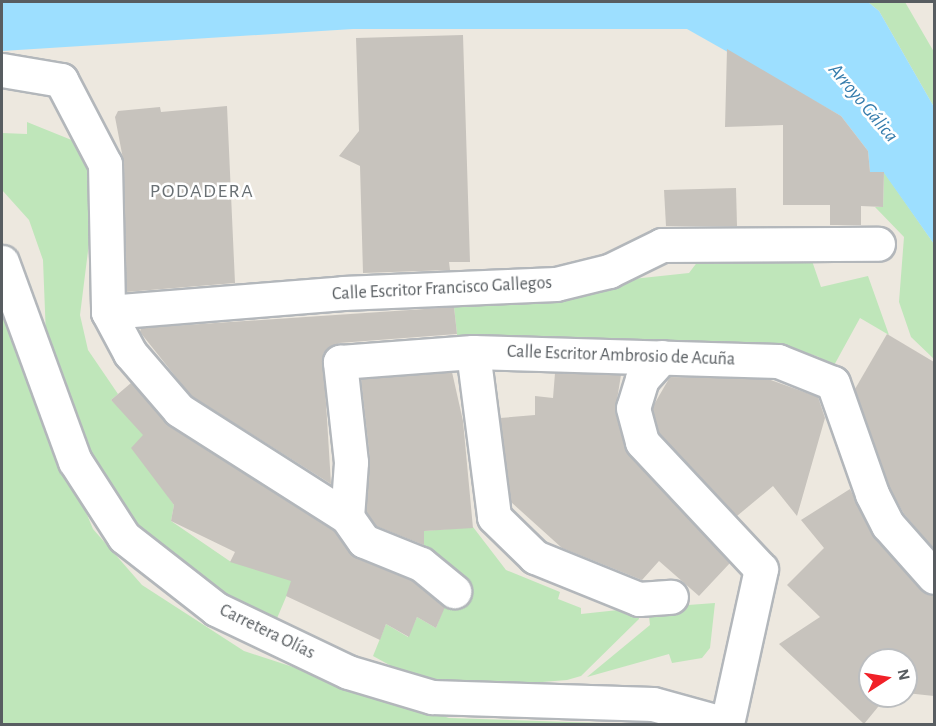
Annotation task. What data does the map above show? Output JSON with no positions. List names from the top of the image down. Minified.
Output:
{"streets":{"street":["Calle Escritor Francisco Gallegos","Calle Escritor Ambrosio de Acuña","Carretera Olías"]},"districts":["PODADERA"],"water":["Arroyo Gálica"],"north":"right"}
